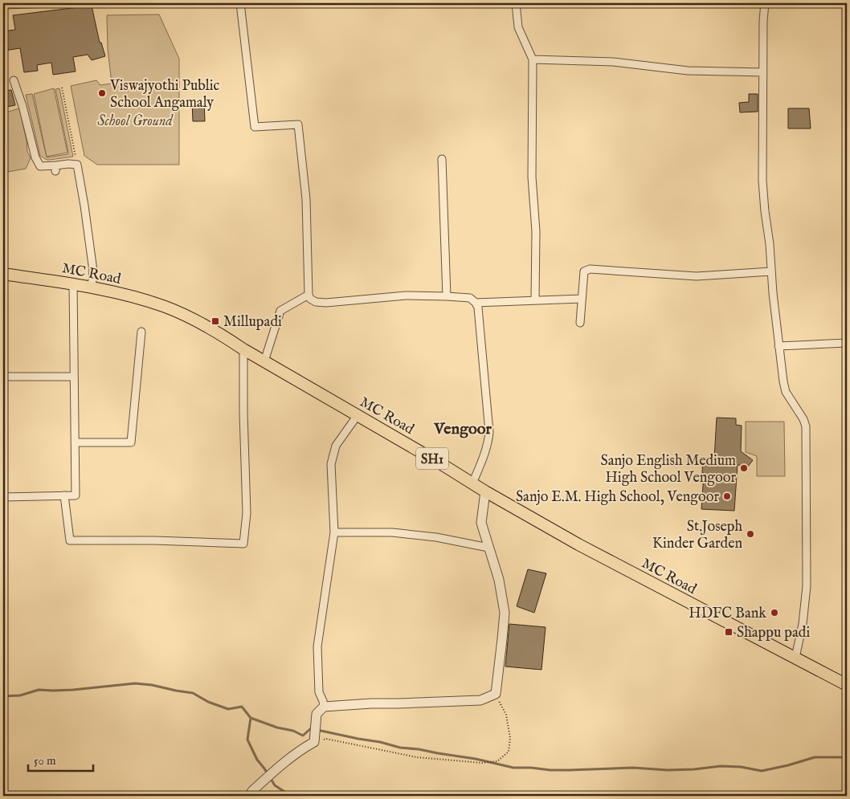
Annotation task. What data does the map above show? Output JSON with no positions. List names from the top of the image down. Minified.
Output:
{"streets":{"main road":["MC Road","SH1"]},"districts":["Vengoor"],"parks":["School Ground"],"places":{"other":["Viswajyothi Public School Angamaly","Sanjo English Medium High School Vengoor","Sanjo E.M. High School, Vengoor","St.Joseph Kinder Garden","HDFC Bank"],"transit":["Millupadi","Shappu padi"]},"scale_bar":"50 m"}
